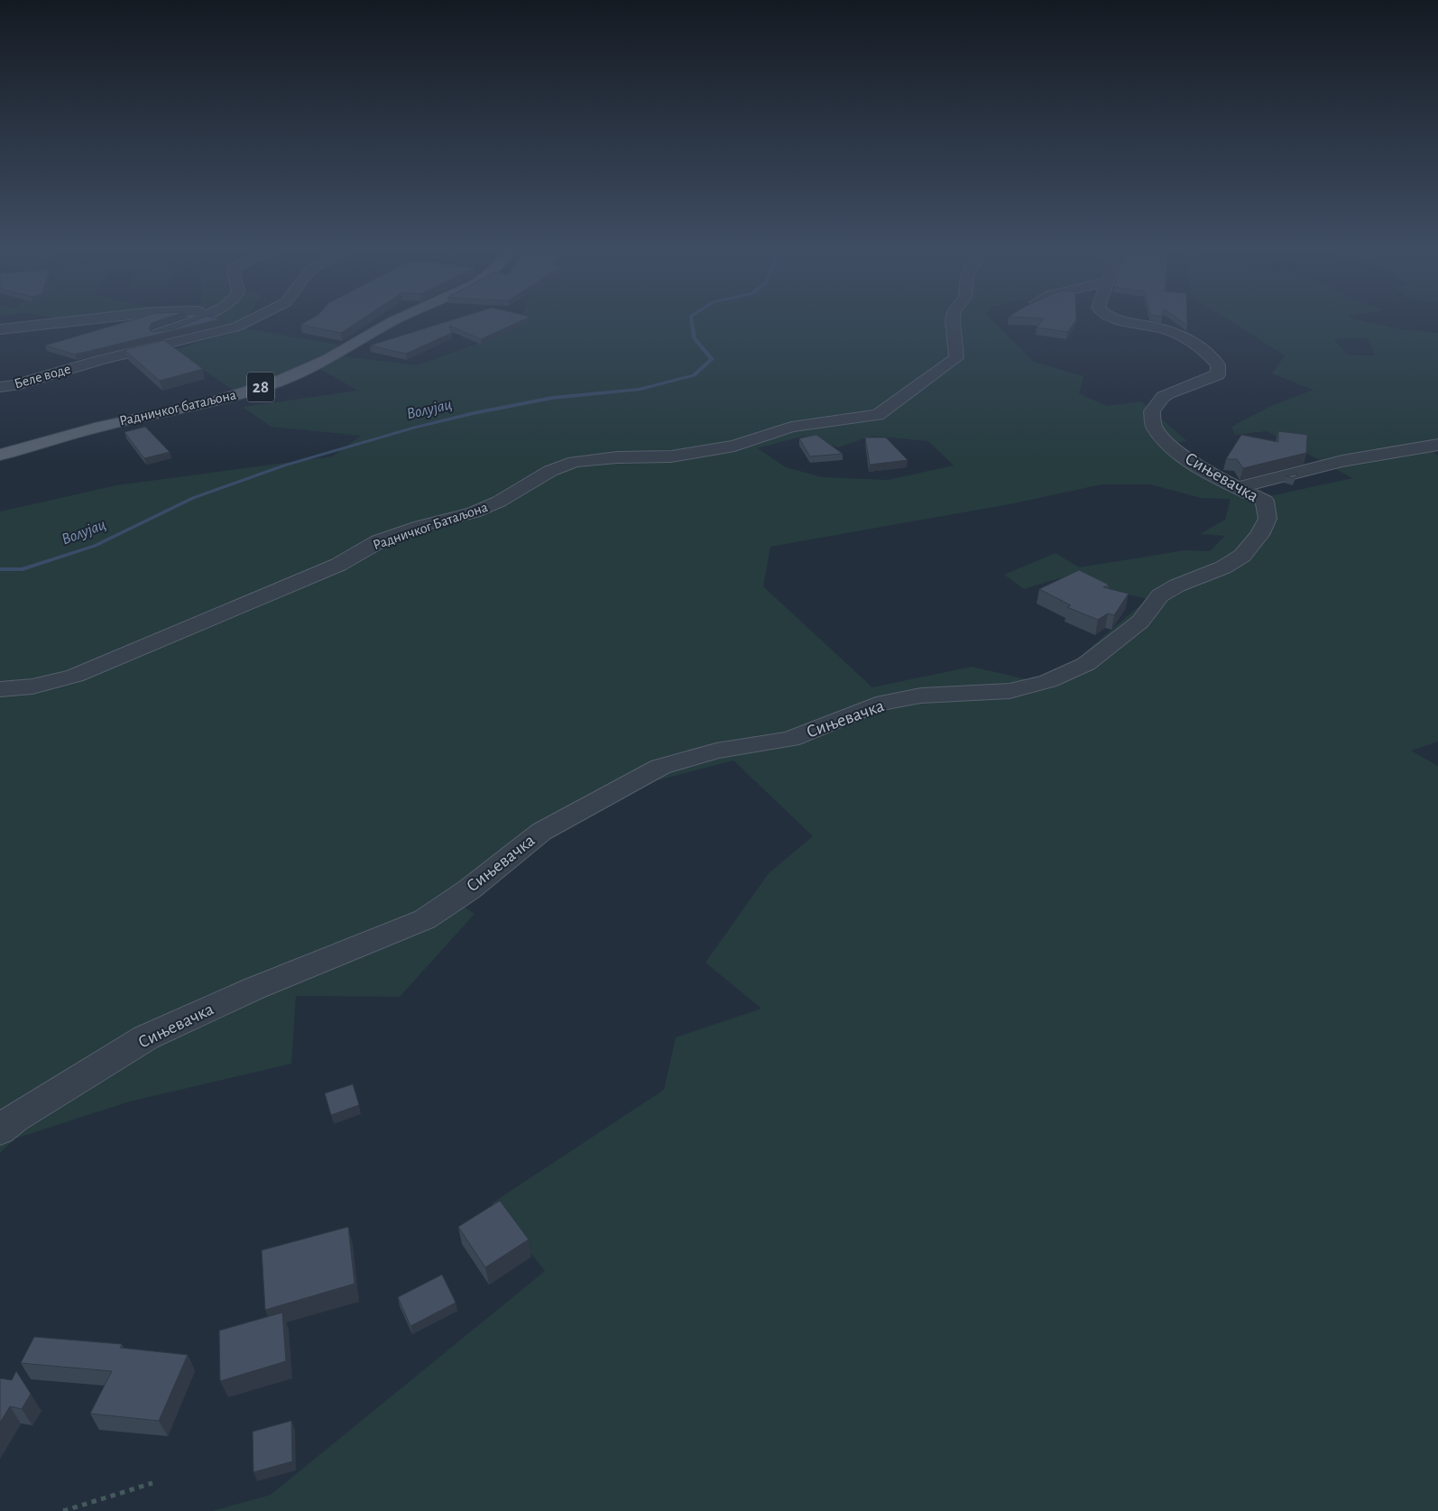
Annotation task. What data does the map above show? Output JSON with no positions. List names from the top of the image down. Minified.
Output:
{"streets":{"main road":["28","Радничког батаљона"],"street":["Беле воде","Сињевачка","Радничког Батаљона"]},"water":["Волујац"]}
